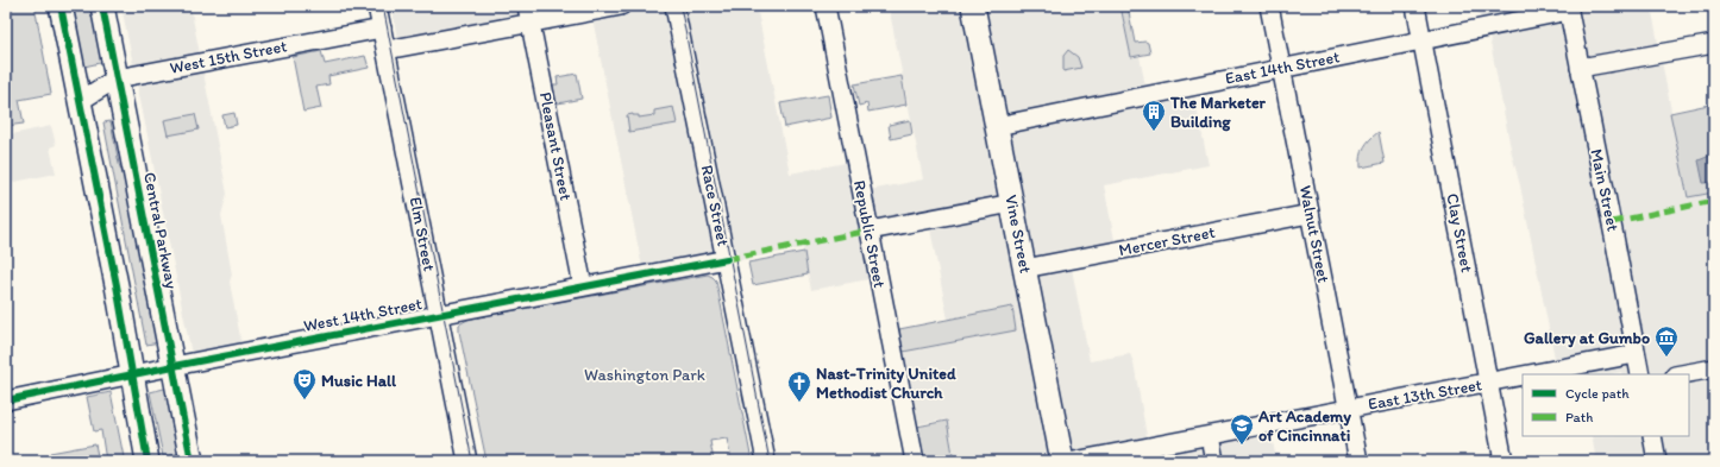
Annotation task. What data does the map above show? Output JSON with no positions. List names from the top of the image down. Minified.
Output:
{"streets":{"main road":["Central Parkway","Vine Street"],"street":["West 15th Street","East 14th Street","Pleasant Street","Main Street","Race Street","Clay Street","Elm Street","Republic Street","Walnut Street","Mercer Street","West 14th Street","East 13th Street"]},"crossings":[["West 15th Street","Central Parkway"],["West 15th Street","Elm Street"],["East 14th Street","Main Street"],["East 14th Street","Clay Street"],["East 14th Street","Vine Street"],["East 14th Street","Walnut Street"],["Pleasant Street","West 14th Street"],["Main Street","East 13th Street"],["Race Street","West 14th Street"],["Central Parkway","West 14th Street"],["Clay Street","East 13th Street"],["Elm Street","West 14th Street"],["Vine Street","Mercer Street"],["Walnut Street","Mercer Street"],["Walnut Street","East 13th Street"]],"parks":["Washington Park"],"places":{"building":["The Marketer Building"],"museum":["Gallery at Gumbo"],"theatre":["Music Hall"],"church":["Nast-Trinity United Methodist Church"],"school or university":["Art Academy of Cincinnati"]},"legend":["Cycle path","Path"]}
